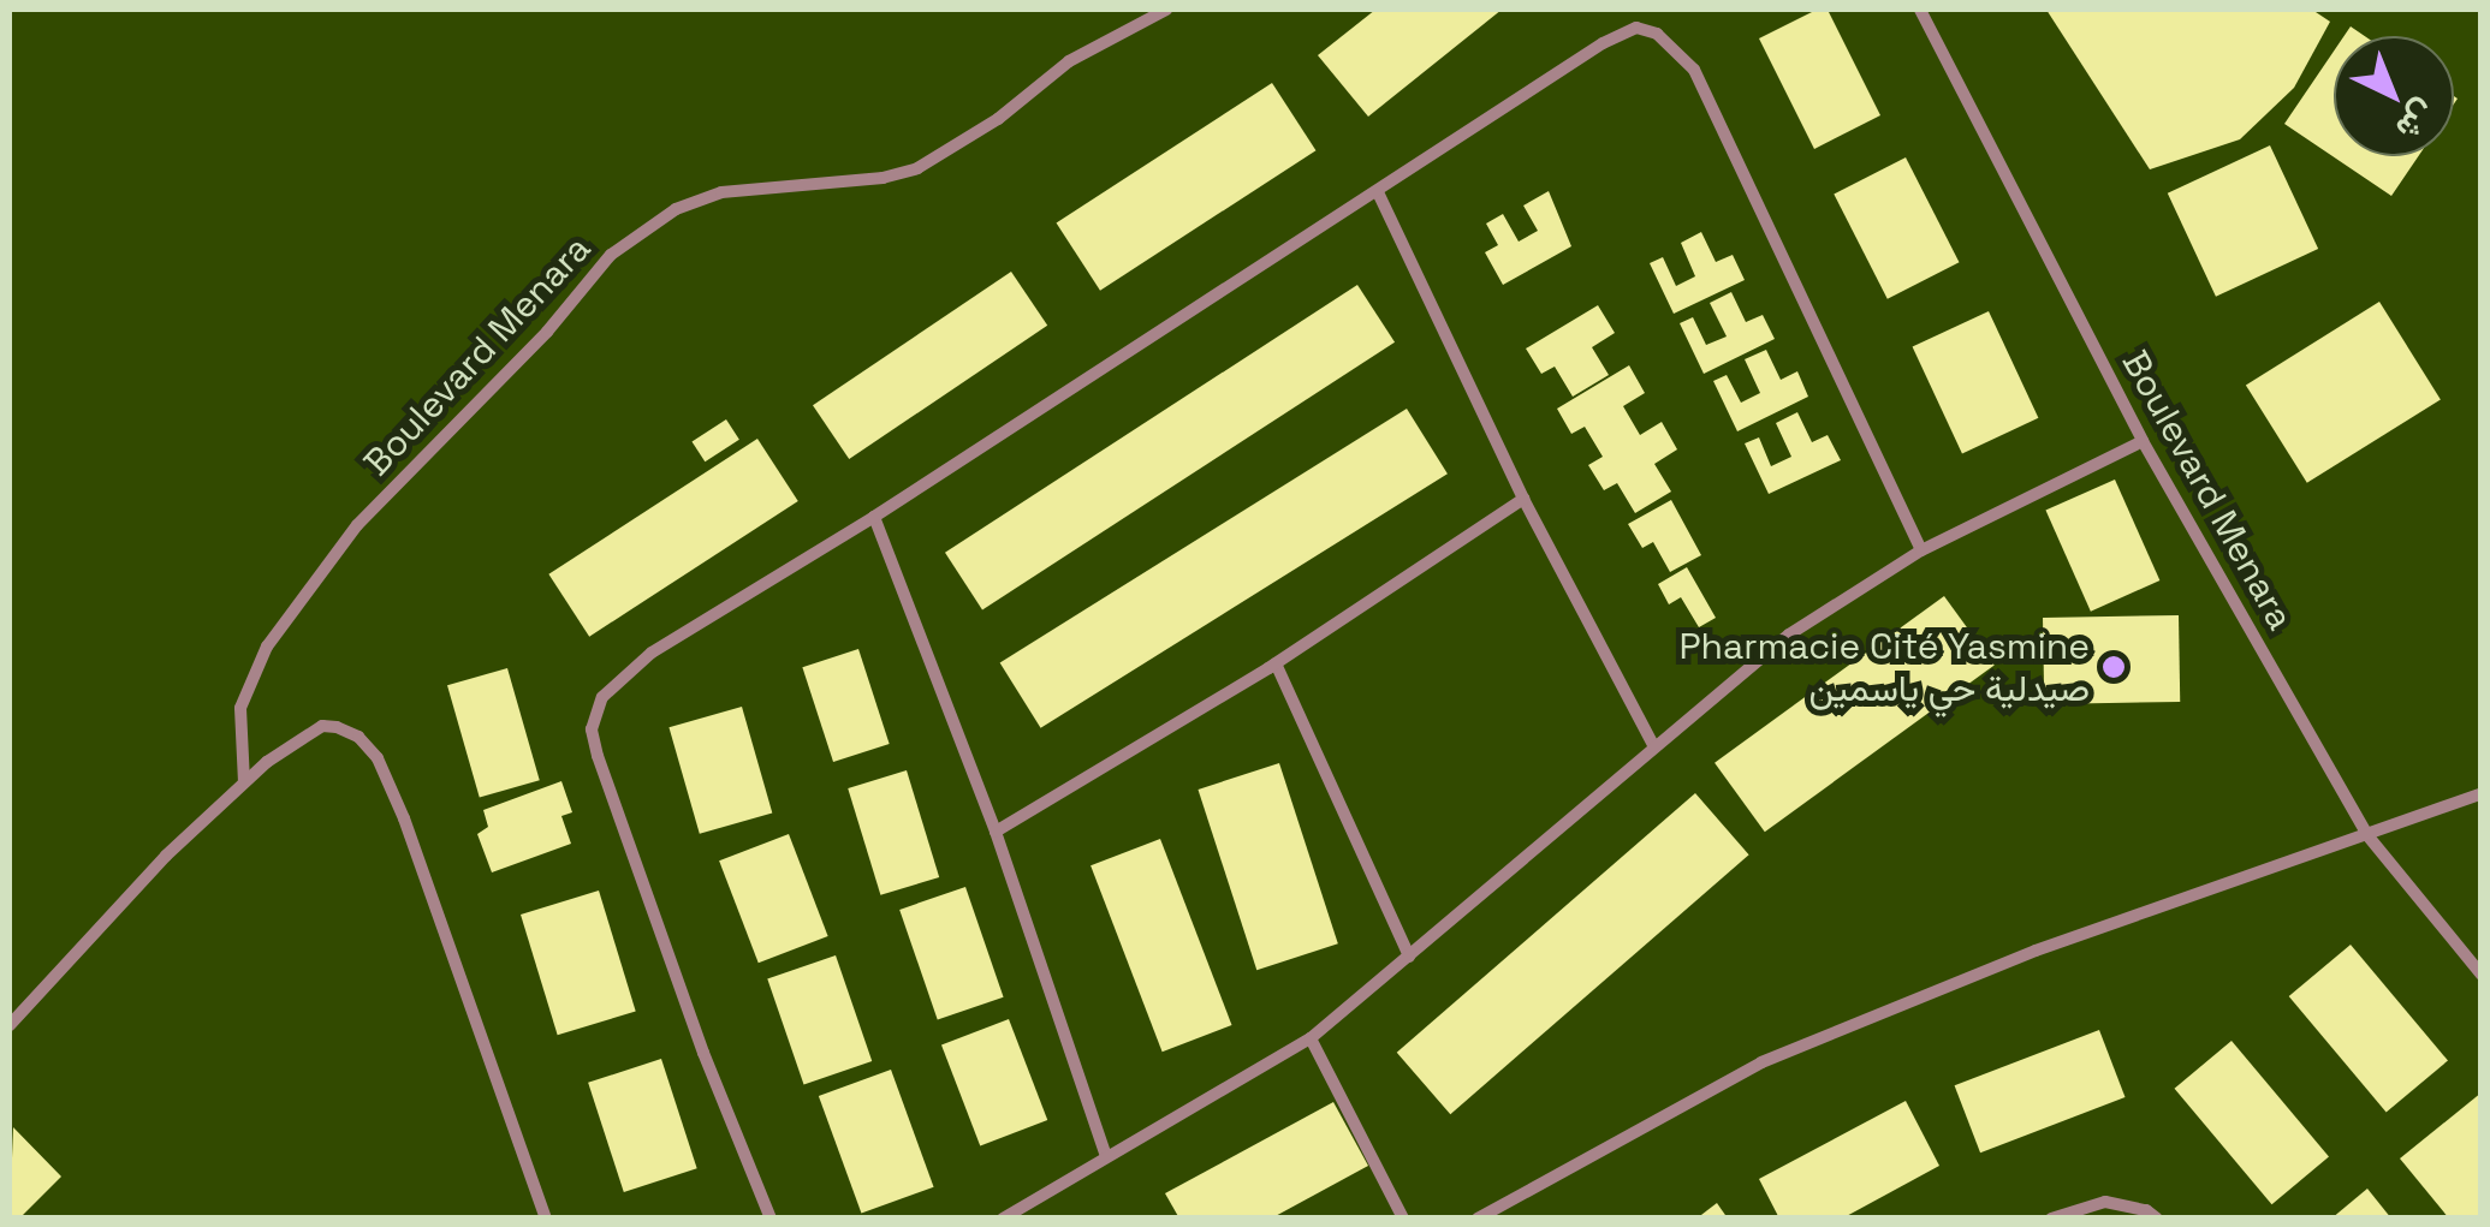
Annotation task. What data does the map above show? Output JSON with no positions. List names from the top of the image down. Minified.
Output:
{"streets":{"street":["Boulevard Menara"]},"places":["Pharmacie Cité Yasmine صيدلية حي ياسمين"],"north":"bottom right"}
